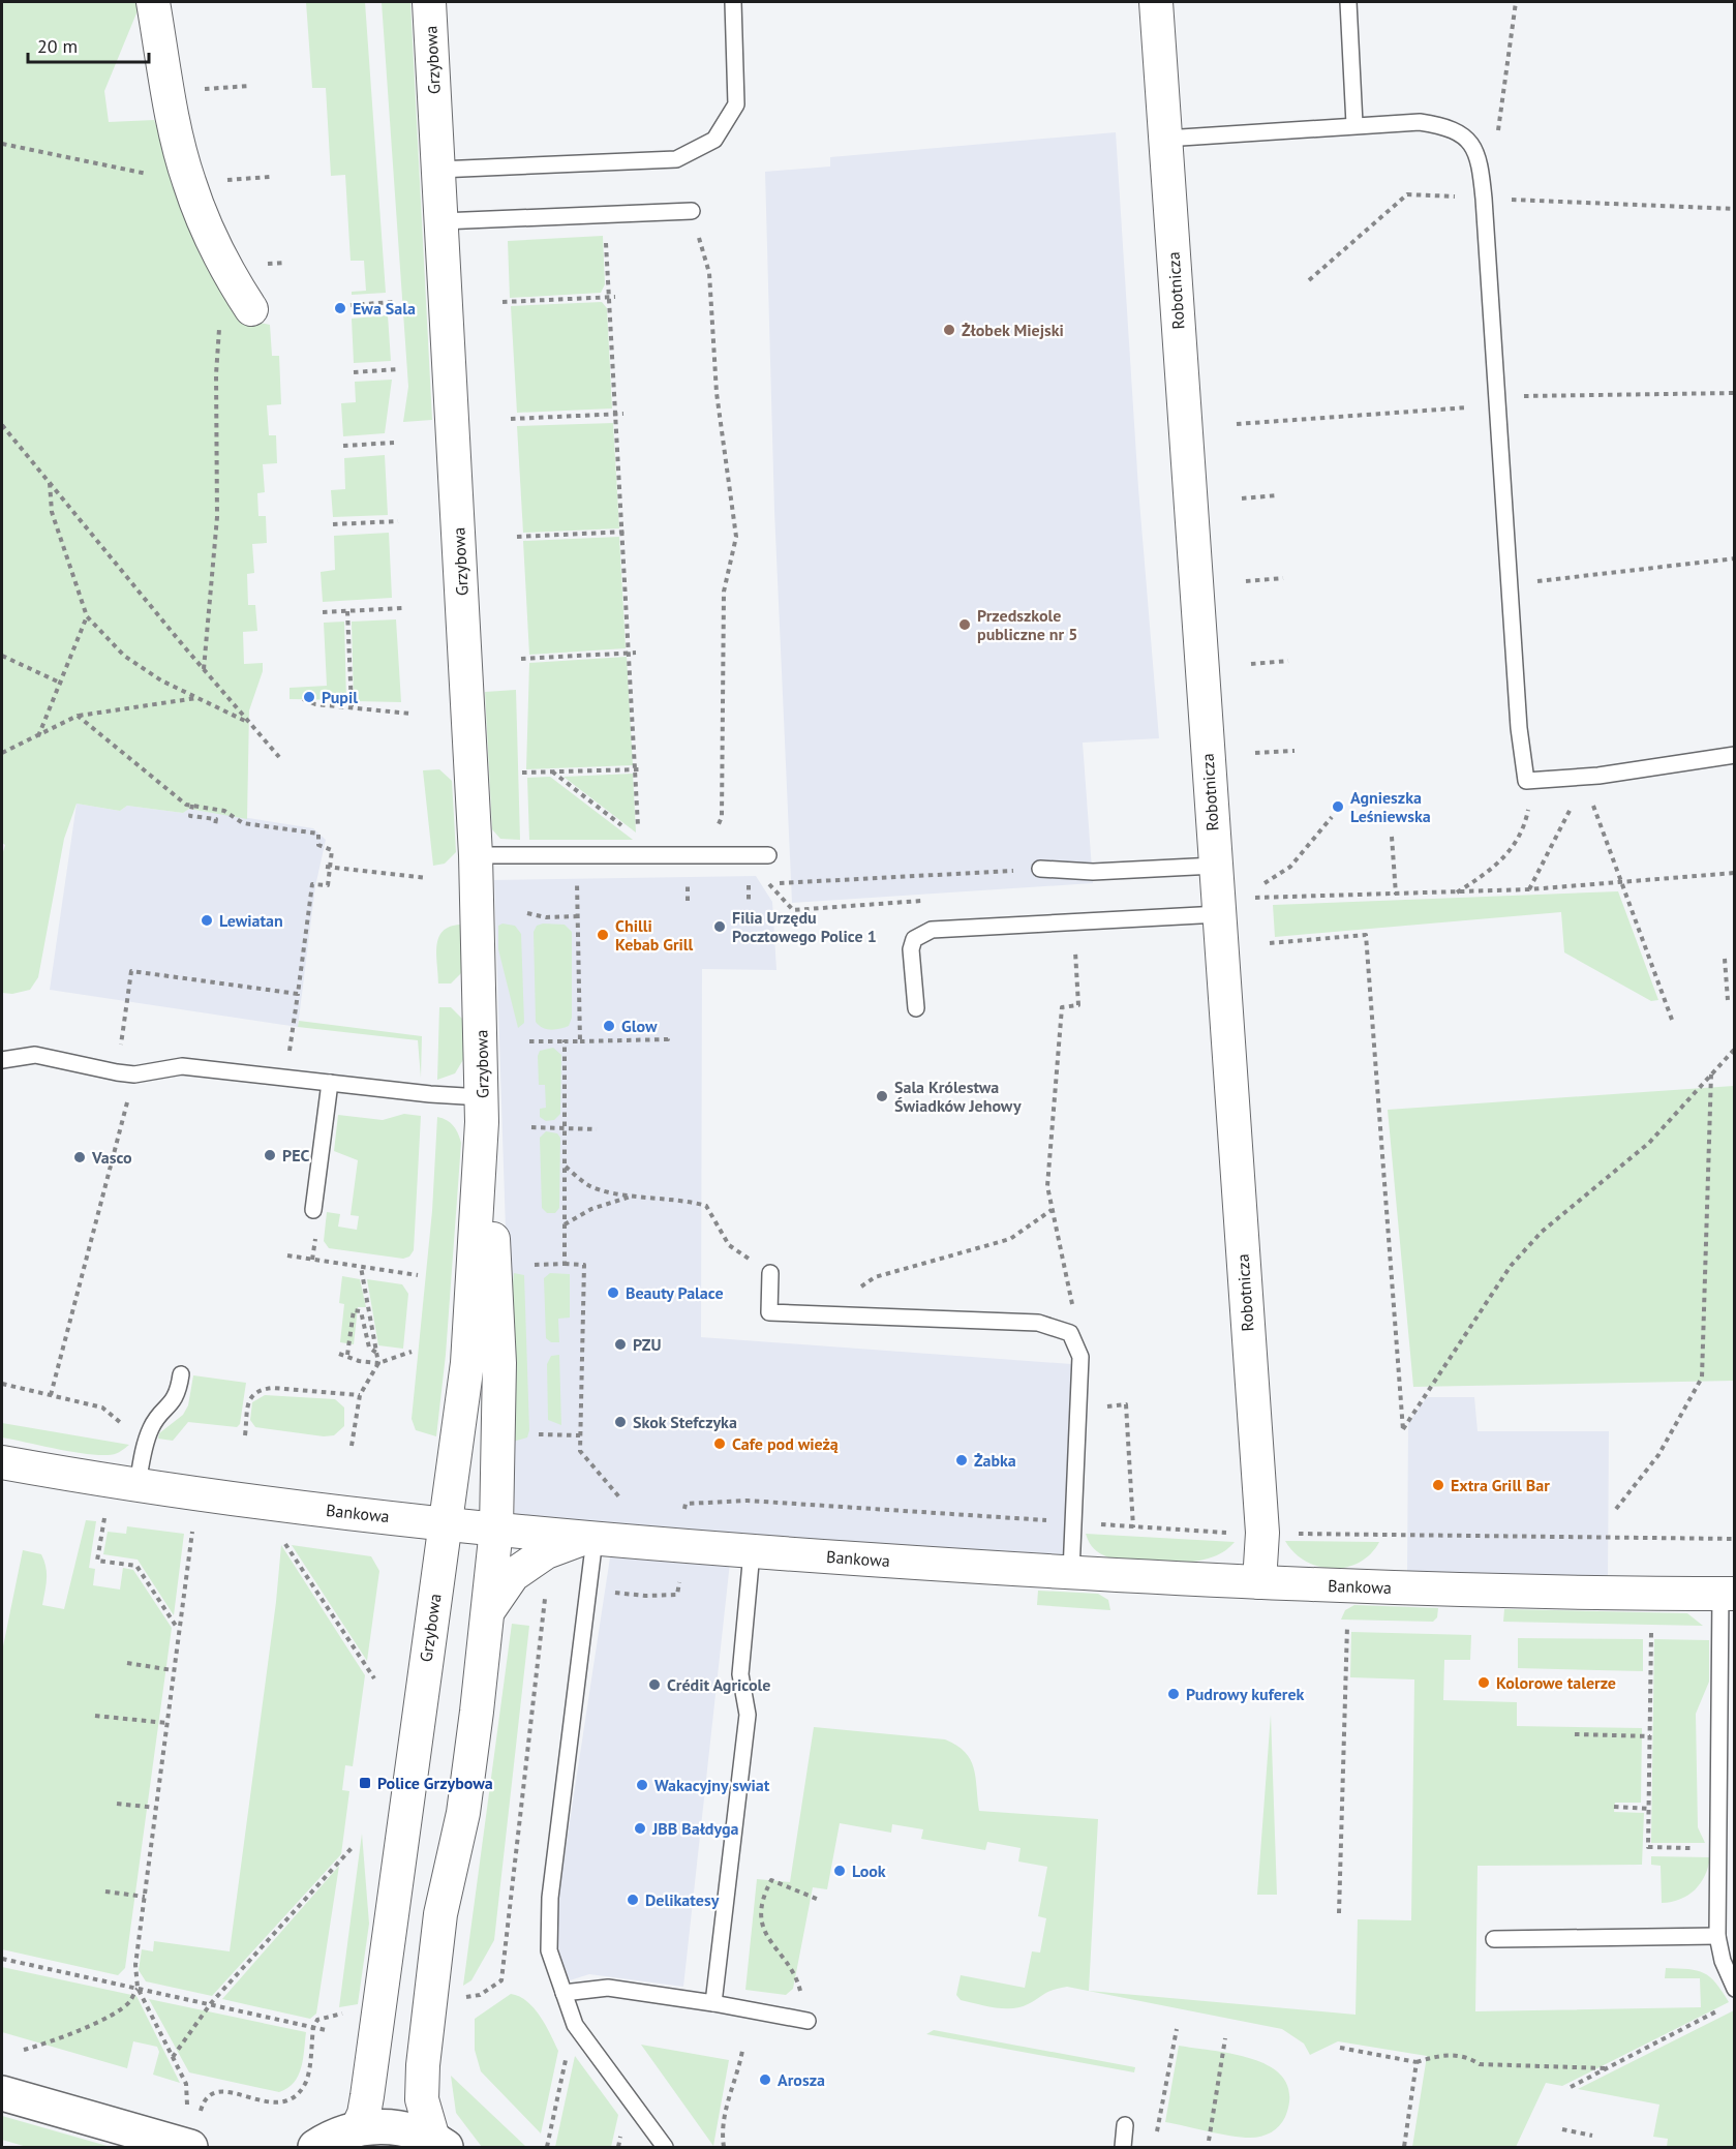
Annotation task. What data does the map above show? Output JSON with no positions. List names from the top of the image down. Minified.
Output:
{"streets":{"street":["Grzybowa","Robotnicza","Bankowa"]},"crossings":[["Grzybowa","Bankowa"],["Robotnicza","Bankowa"]],"places":{"other":["Ewa Sala","Żłobek Miejski","Przedszkole publiczne nr 5","Pupil","Agnieszka Leśniewska","Lewiatan","Filia Urzędu Pocztowego Police 1","Chilli Kebab Grill","Glow","Sala Królestwa Świadków Jehowy","PEC","Vasco","Beauty Palace","PZU","Skok Stefczyka","Cafe pod wieżą","Żabka","Extra Grill Bar","Kolorowe talerze","Crédit Agricole","Pudrowy kuferek","Wakacyjny swiat","JBB Bałdyga","Look","Delikatesy","Arosza"],"transit":["Police Grzybowa"]},"scale_bar":"20 m"}
